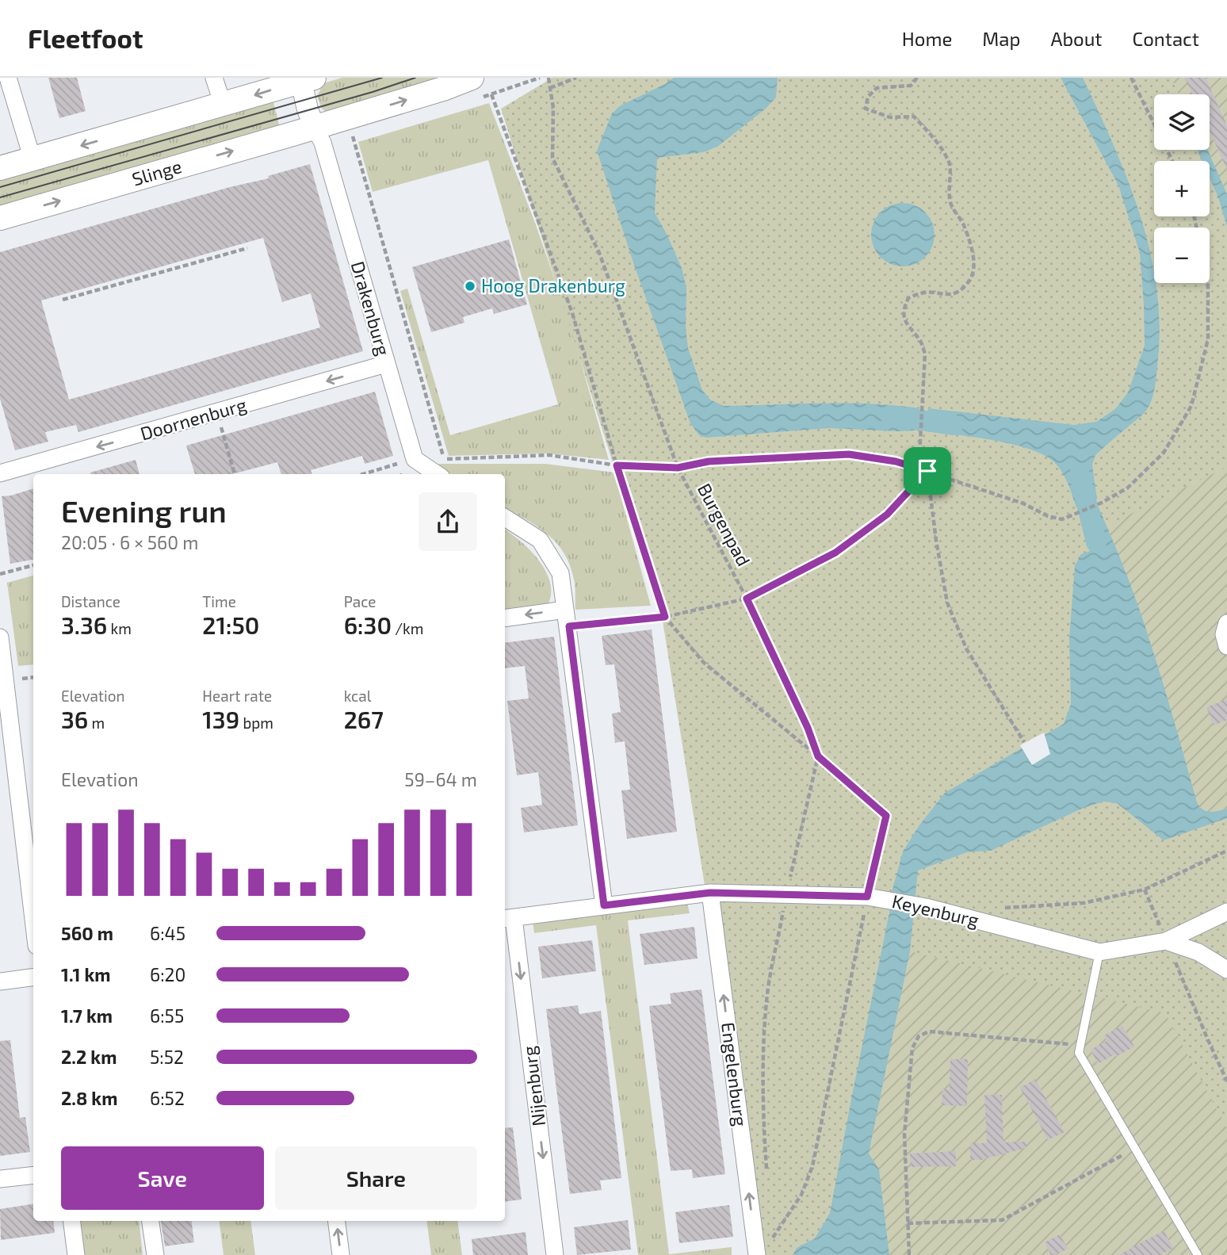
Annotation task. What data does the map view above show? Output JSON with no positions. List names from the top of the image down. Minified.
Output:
{"streets":{"main road":["Slinge"],"street":["Drakenburg","Doornenburg","Keyenburg","Engelenburg","Nijenburg"],"path":["Burgenpad"]},"crossings":[["Slinge","Drakenburg"],["Drakenburg","Doornenburg"],["Keyenburg","Engelenburg"],["Keyenburg","Nijenburg"]],"one_way":["Doornenburg","Engelenburg","Nijenburg"],"places":["Hoog Drakenburg"],"page":{"header":"Fleetfoot","nav":["Home","Map","About","Contact"],"map_buttons":["+","−"],"heading":["Evening run","20:05 · 6 × 560 m"],"stats":[["Distance","3.36 km"],["Time","21:50"],["Pace","6:30 /km"],["Elevation","36 m"],["Heart rate","139 bpm"],["kcal","267"]],"chart":["Elevation","59–64 m"],"list":[{"name":"560 m","note":"6:45"},{"name":"1.1 km","note":"6:20"},{"name":"1.7 km","note":"6:55"},{"name":"2.2 km","note":"5:52"},{"name":"2.8 km","note":"6:52"}],"buttons":["Save","Share"]}}
